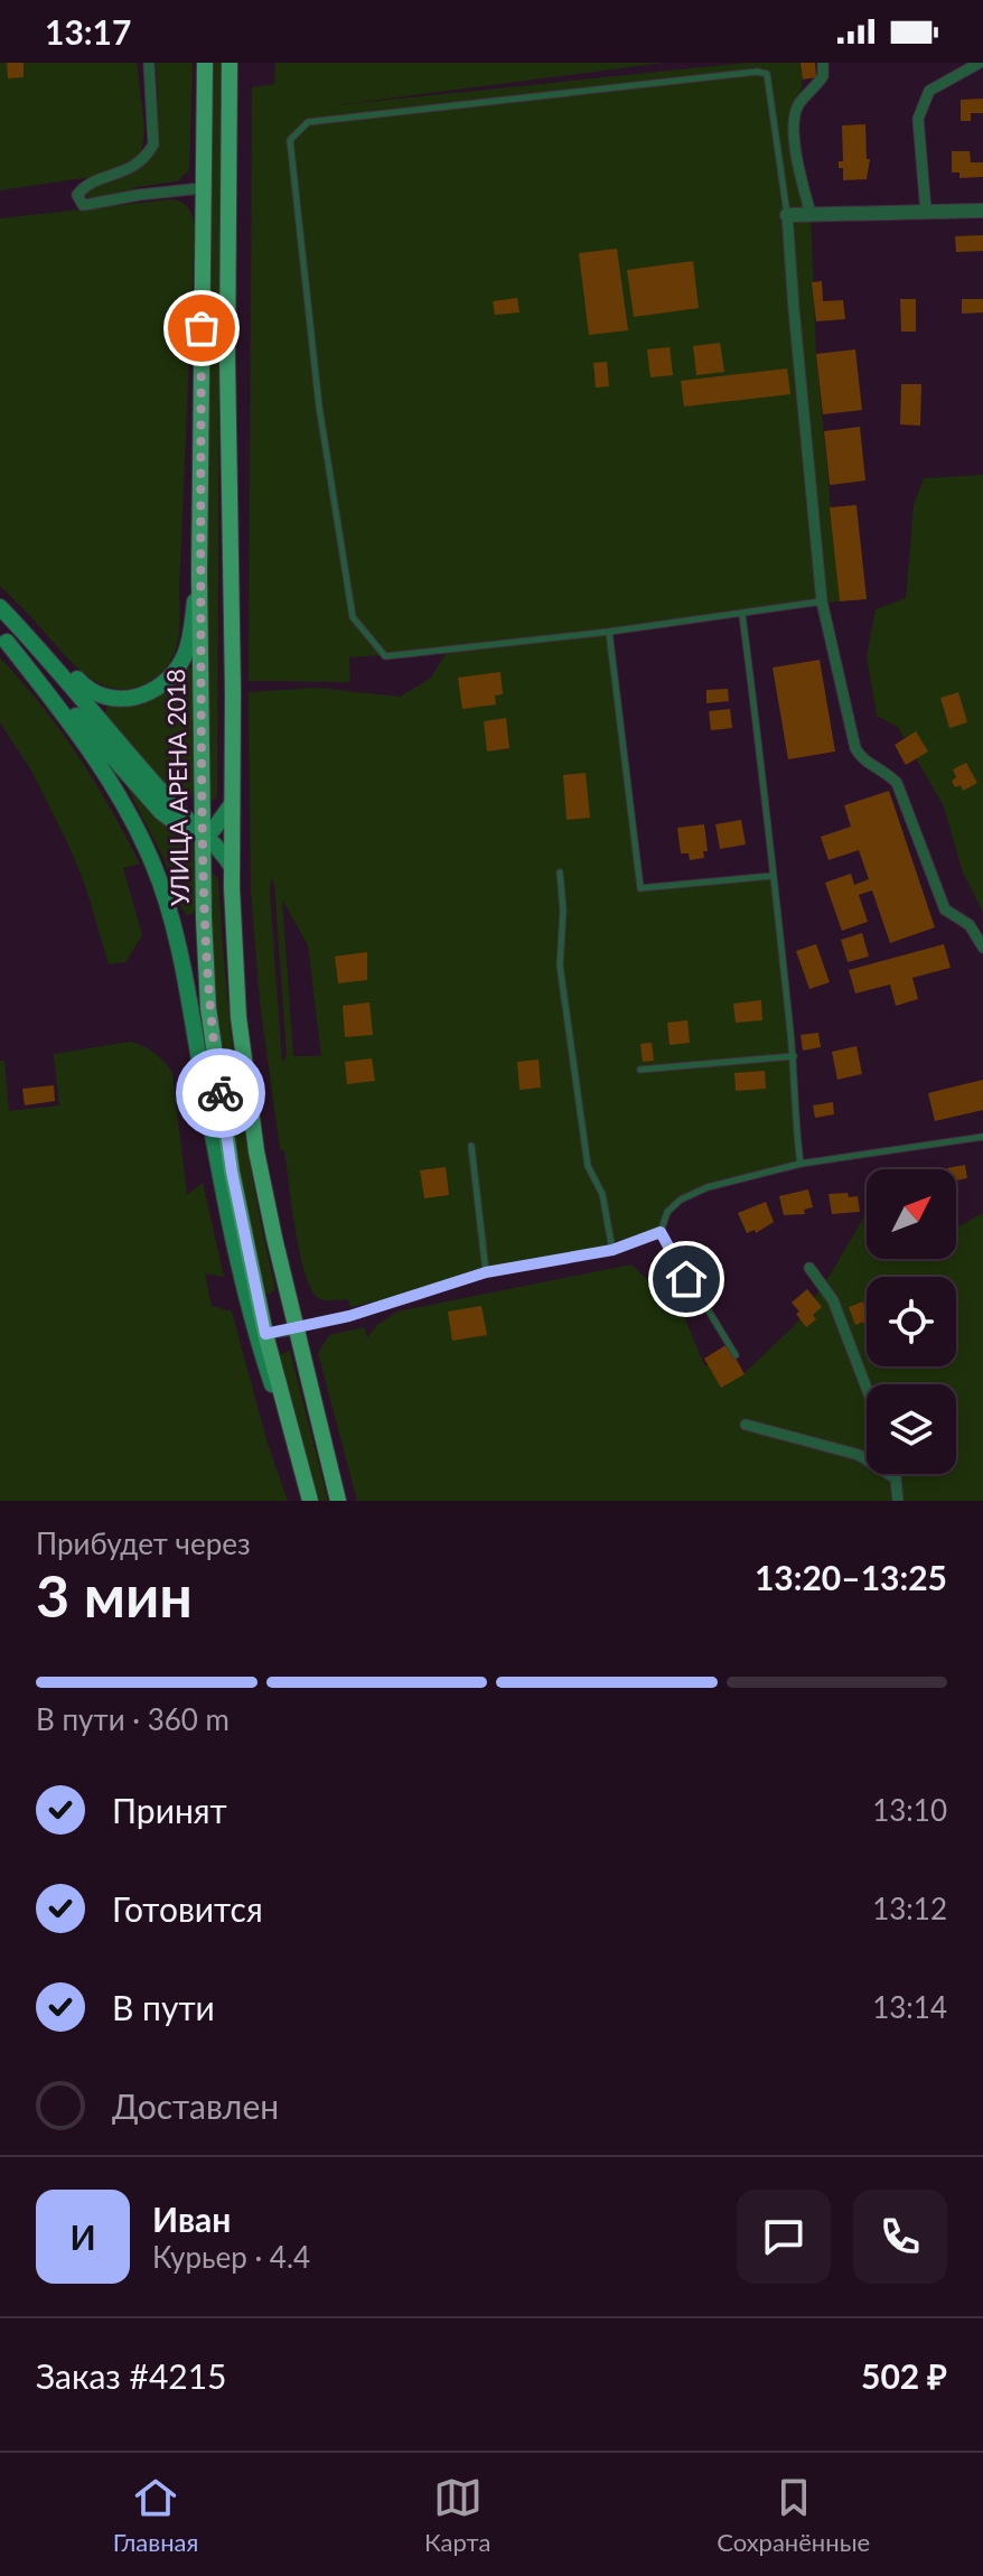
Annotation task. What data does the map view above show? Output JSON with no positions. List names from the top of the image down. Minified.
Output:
{"streets":{"main road":["УЛИЦА АРЕНА 2018"]},"north":"top right","page":{"status":"13:17","heading":["3 мин","Прибудет через","13:20–13:25"],"panel":["Иван","Курьер · 4.4","Заказ #4215","502 ₽"],"bar":"В пути · 360 m","list":[["Принят","13:10"],["Готовится","13:12"],["В пути","13:14"],"Доставлен"],"round":"И","tabs":["Главная","Карта","Сохранённые"]}}
